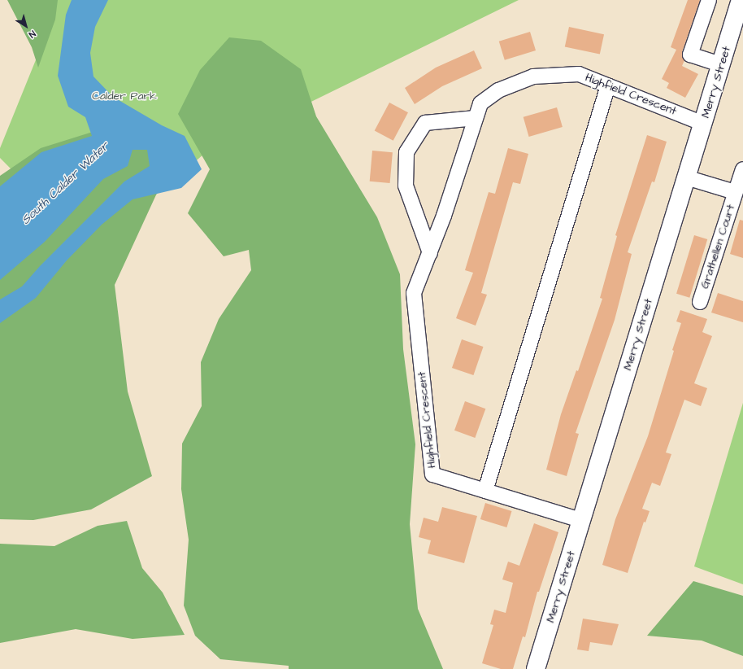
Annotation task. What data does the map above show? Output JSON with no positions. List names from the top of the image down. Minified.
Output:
{"streets":{"main road":["Merry Street"],"street":["Highfield Crescent","Grathellen Court"]},"crossings":[["Merry Street","Highfield Crescent"],["Merry Street","Grathellen Court"]],"water":["South Calder Water"],"parks":["Calder Park"],"north":"bottom right"}
